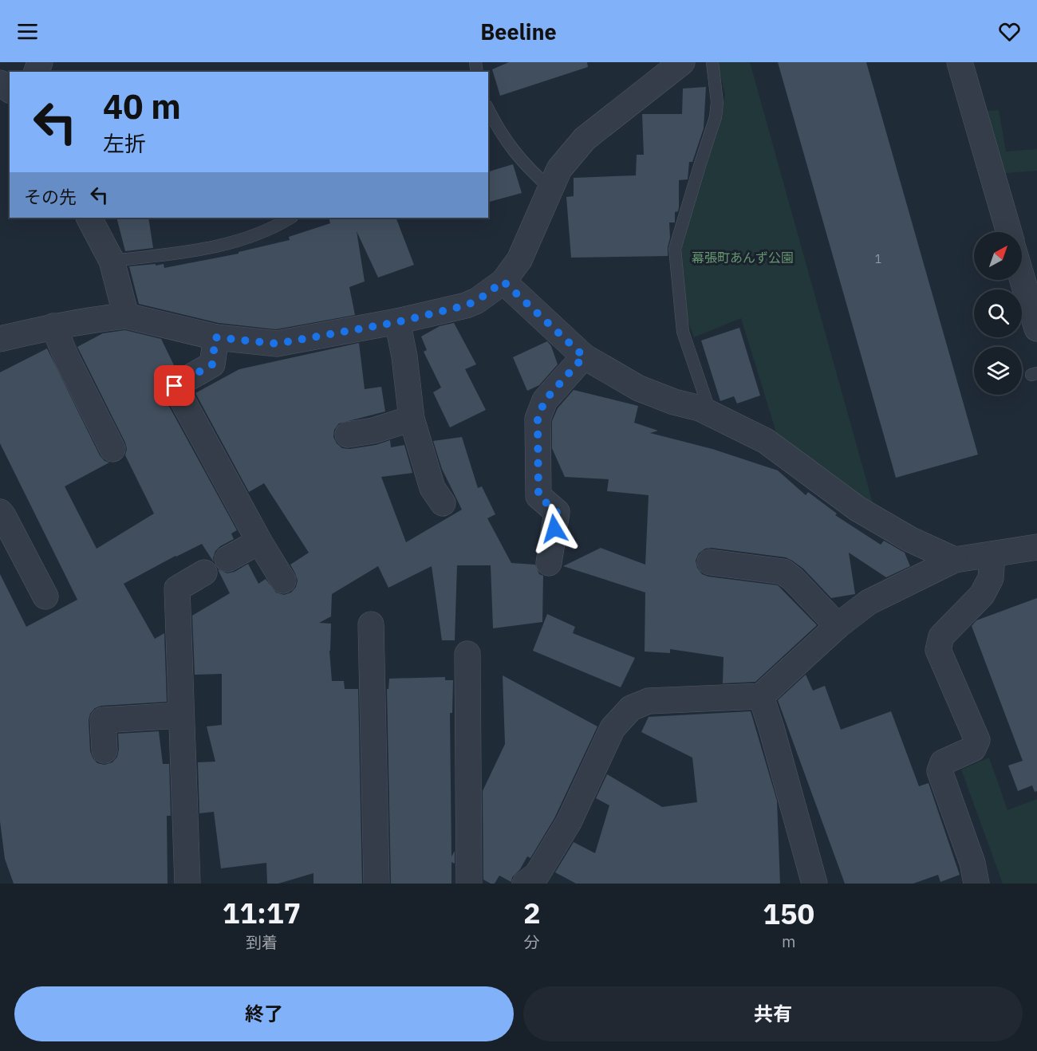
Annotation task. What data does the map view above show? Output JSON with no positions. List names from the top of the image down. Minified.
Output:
{"parks":["幕張町あんず公園"],"house_numbers":["1"],"north":"top right","page":{"header":"Beeline","turn":["40 m","左折"],"then":"その先","eta":["11:17","到着","2","分","150","m"],"buttons":["終了","共有"]}}
